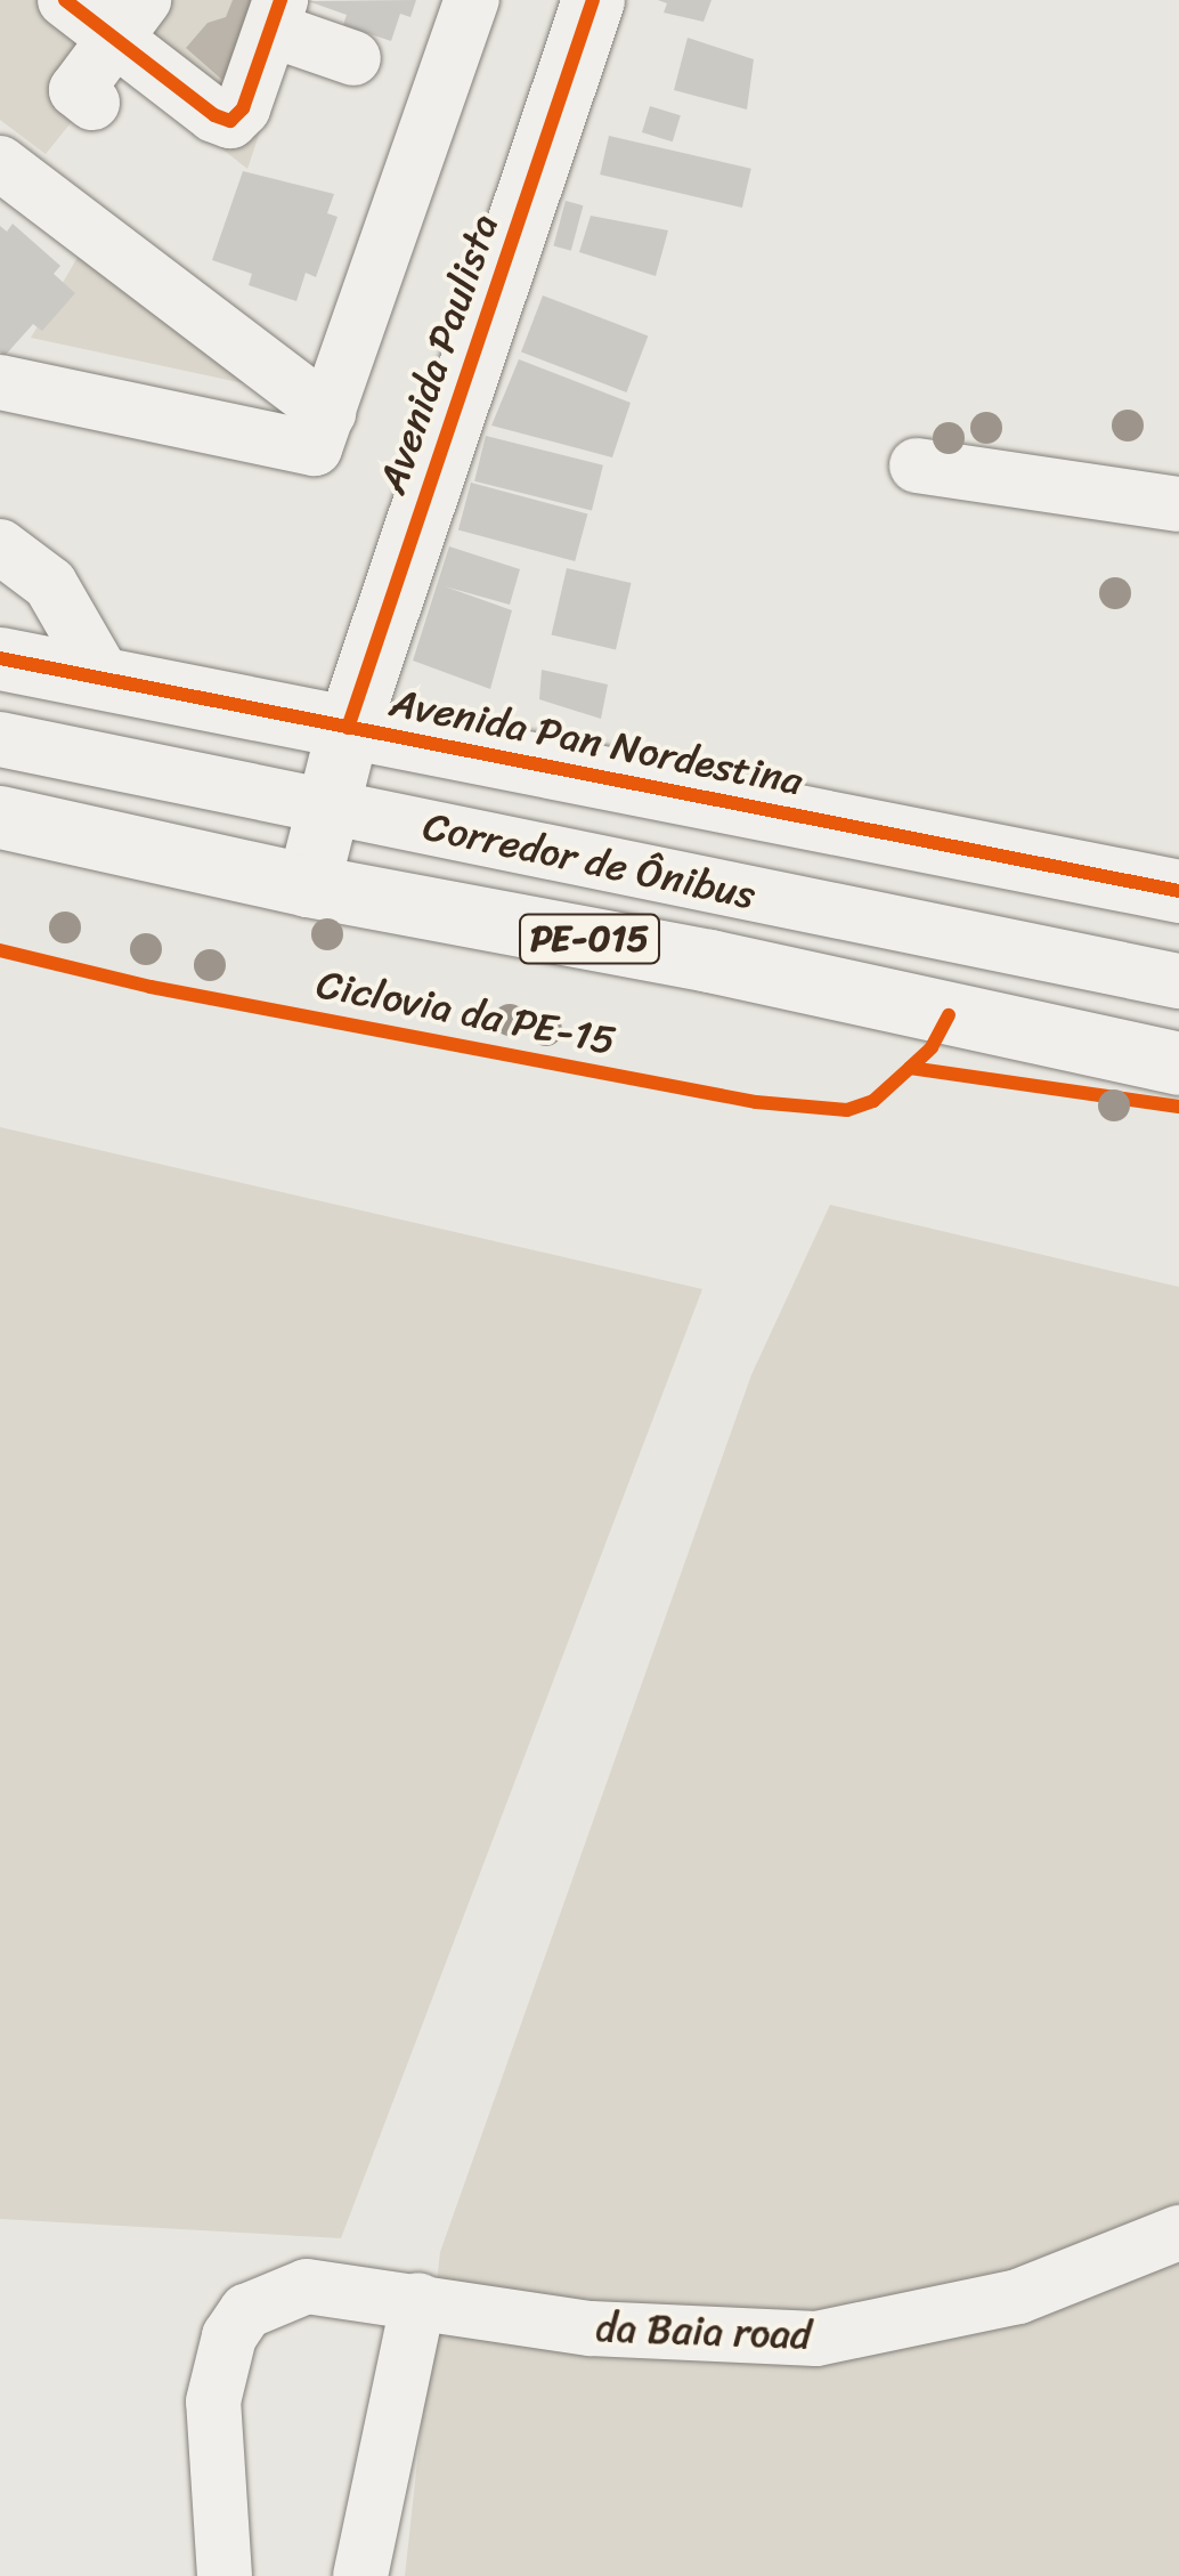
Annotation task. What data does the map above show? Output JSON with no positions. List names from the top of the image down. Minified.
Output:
{"streets":{"main road":["Avenida Paulista","Avenida Pan Nordestina","PE-015"],"street":["Corredor de Ônibus","da Baia road"],"cycle path":["Ciclovia da PE-15"]},"crossings":[["Avenida Paulista","Avenida Pan Nordestina"],["Avenida Paulista","Corredor de Ônibus"],["Avenida Paulista","PE-015"]]}
